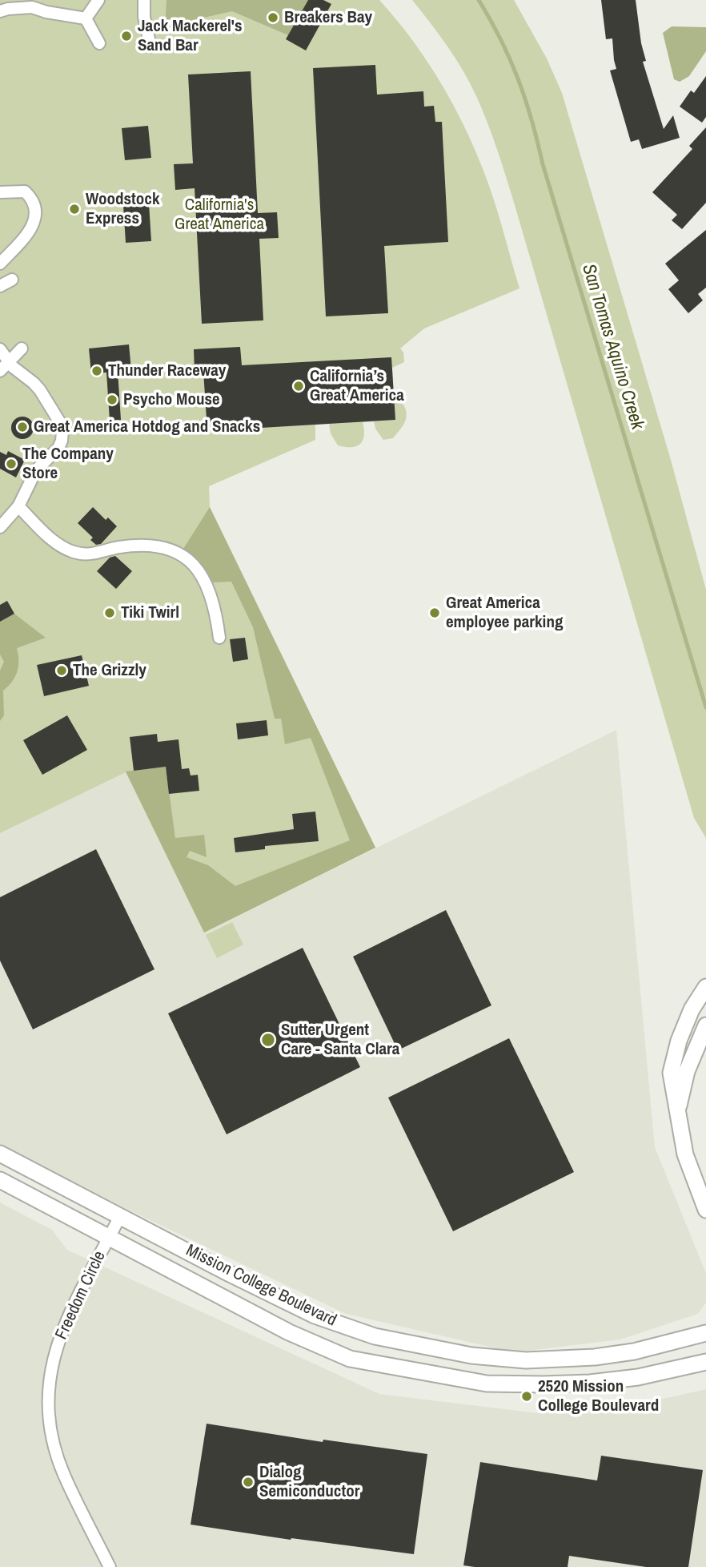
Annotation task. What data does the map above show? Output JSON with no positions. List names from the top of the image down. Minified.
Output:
{"streets":{"main road":["Mission College Boulevard"],"street":["Freedom Circle"]},"crossings":[["Mission College Boulevard","Freedom Circle"]],"water":["San Tomas Aquino Creek"],"parks":["California's Great America"],"places":["Breakers Bay","Jack Mackerel's Sand Bar","Woodstock Express","Thunder Raceway","California’s Great America","Psycho Mouse","Great America Hotdog and Snacks","The Company Store","Tiki Twirl","Great America employee parking","The Grizzly","Sutter Urgent Care - Santa Clara","2520 Mission College Boulevard","Dialog Semiconductor"]}
